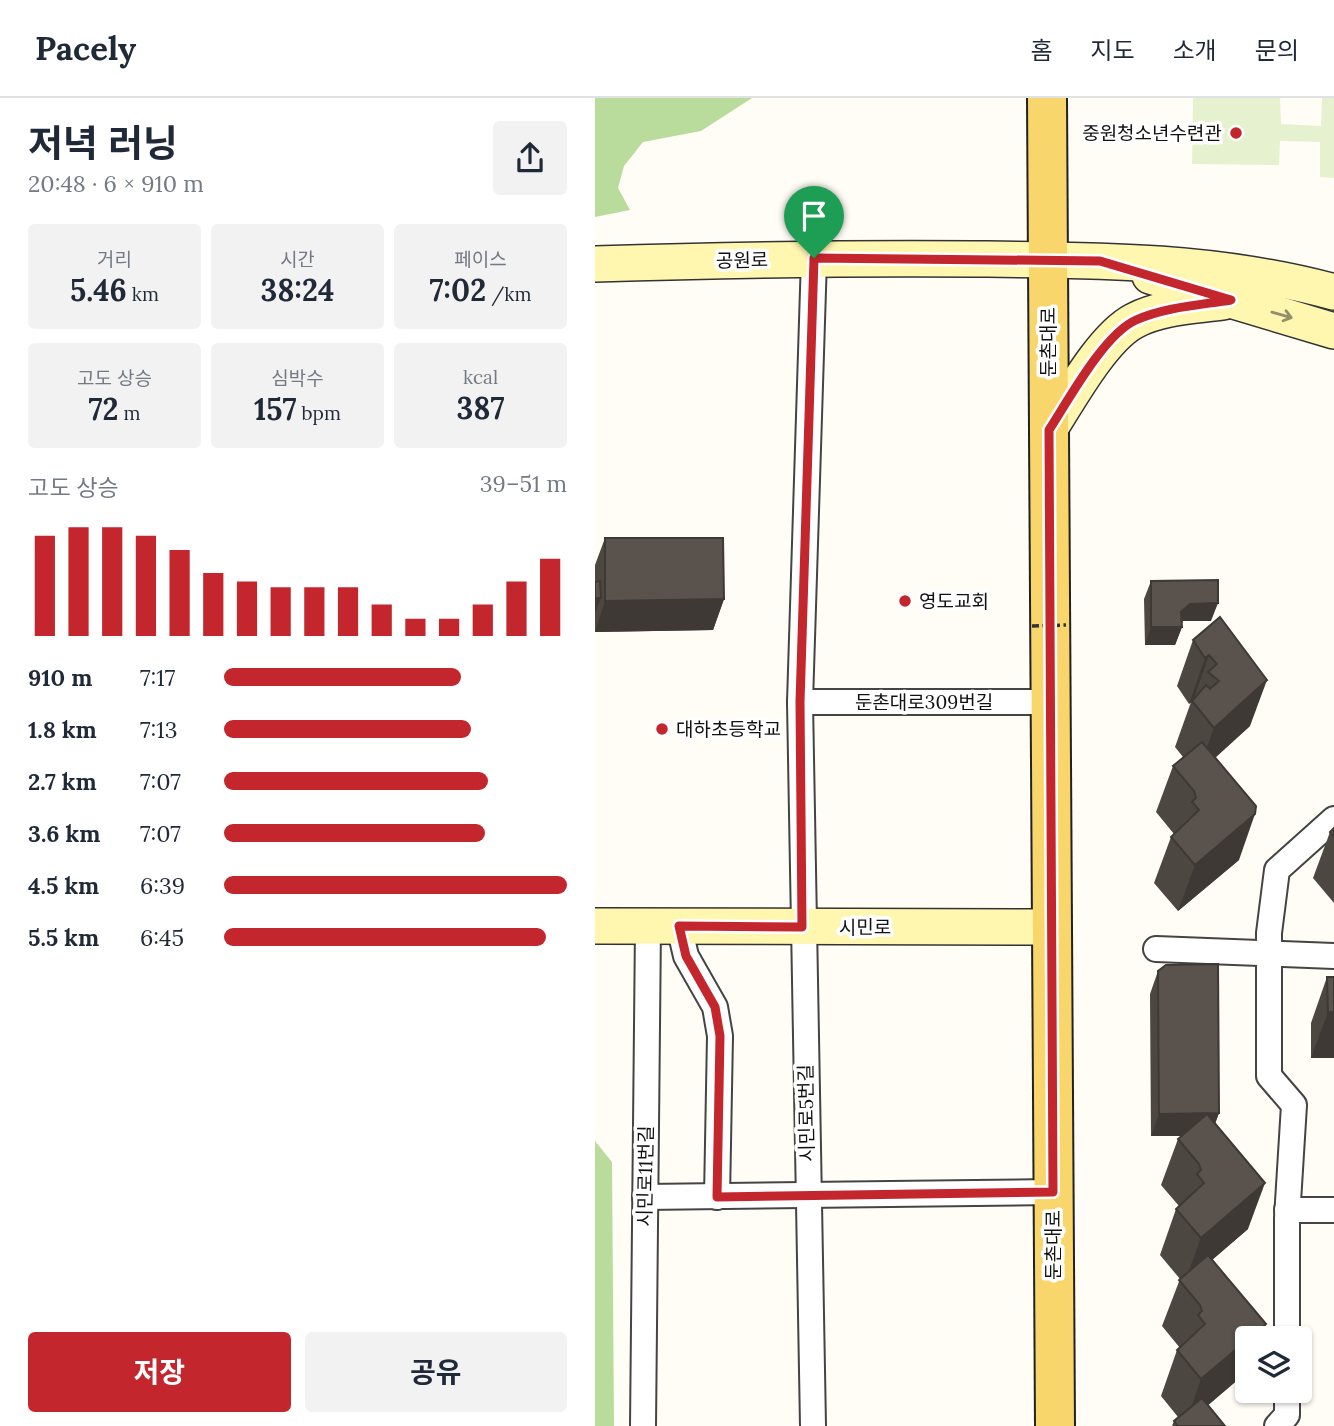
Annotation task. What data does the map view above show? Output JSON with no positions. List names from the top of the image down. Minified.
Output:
{"streets":{"main road":["공원로","둔촌대로","시민로"],"street":["둔촌대로309번길","시민로5번길","시민로11번길"]},"crossings":[["공원로","둔촌대로"],["공원로","시민로5번길"],["둔촌대로","둔촌대로309번길"],["둔촌대로","시민로"],["둔촌대로309번길","시민로5번길"],["시민로","시민로5번길"],["시민로","시민로11번길"]],"places":["중원청소년수련관","영도교회","대하초등학교"],"page":{"header":"Pacely","nav":["홈","지도","소개","문의"],"heading":["저녁 러닝","20:48 · 6 × 910 m"],"stats":[["거리","5.46 km"],["시간","38:24"],["페이스","7:02 /km"],["고도 상승","72 m"],["심박수","157 bpm"],["kcal","387"]],"chart":["고도 상승","39–51 m"],"list":[{"name":"910 m","note":"7:17"},{"name":"1.8 km","note":"7:13"},{"name":"2.7 km","note":"7:07"},{"name":"3.6 km","note":"7:07"},{"name":"4.5 km","note":"6:39"},{"name":"5.5 km","note":"6:45"}],"buttons":["저장","공유"]}}
